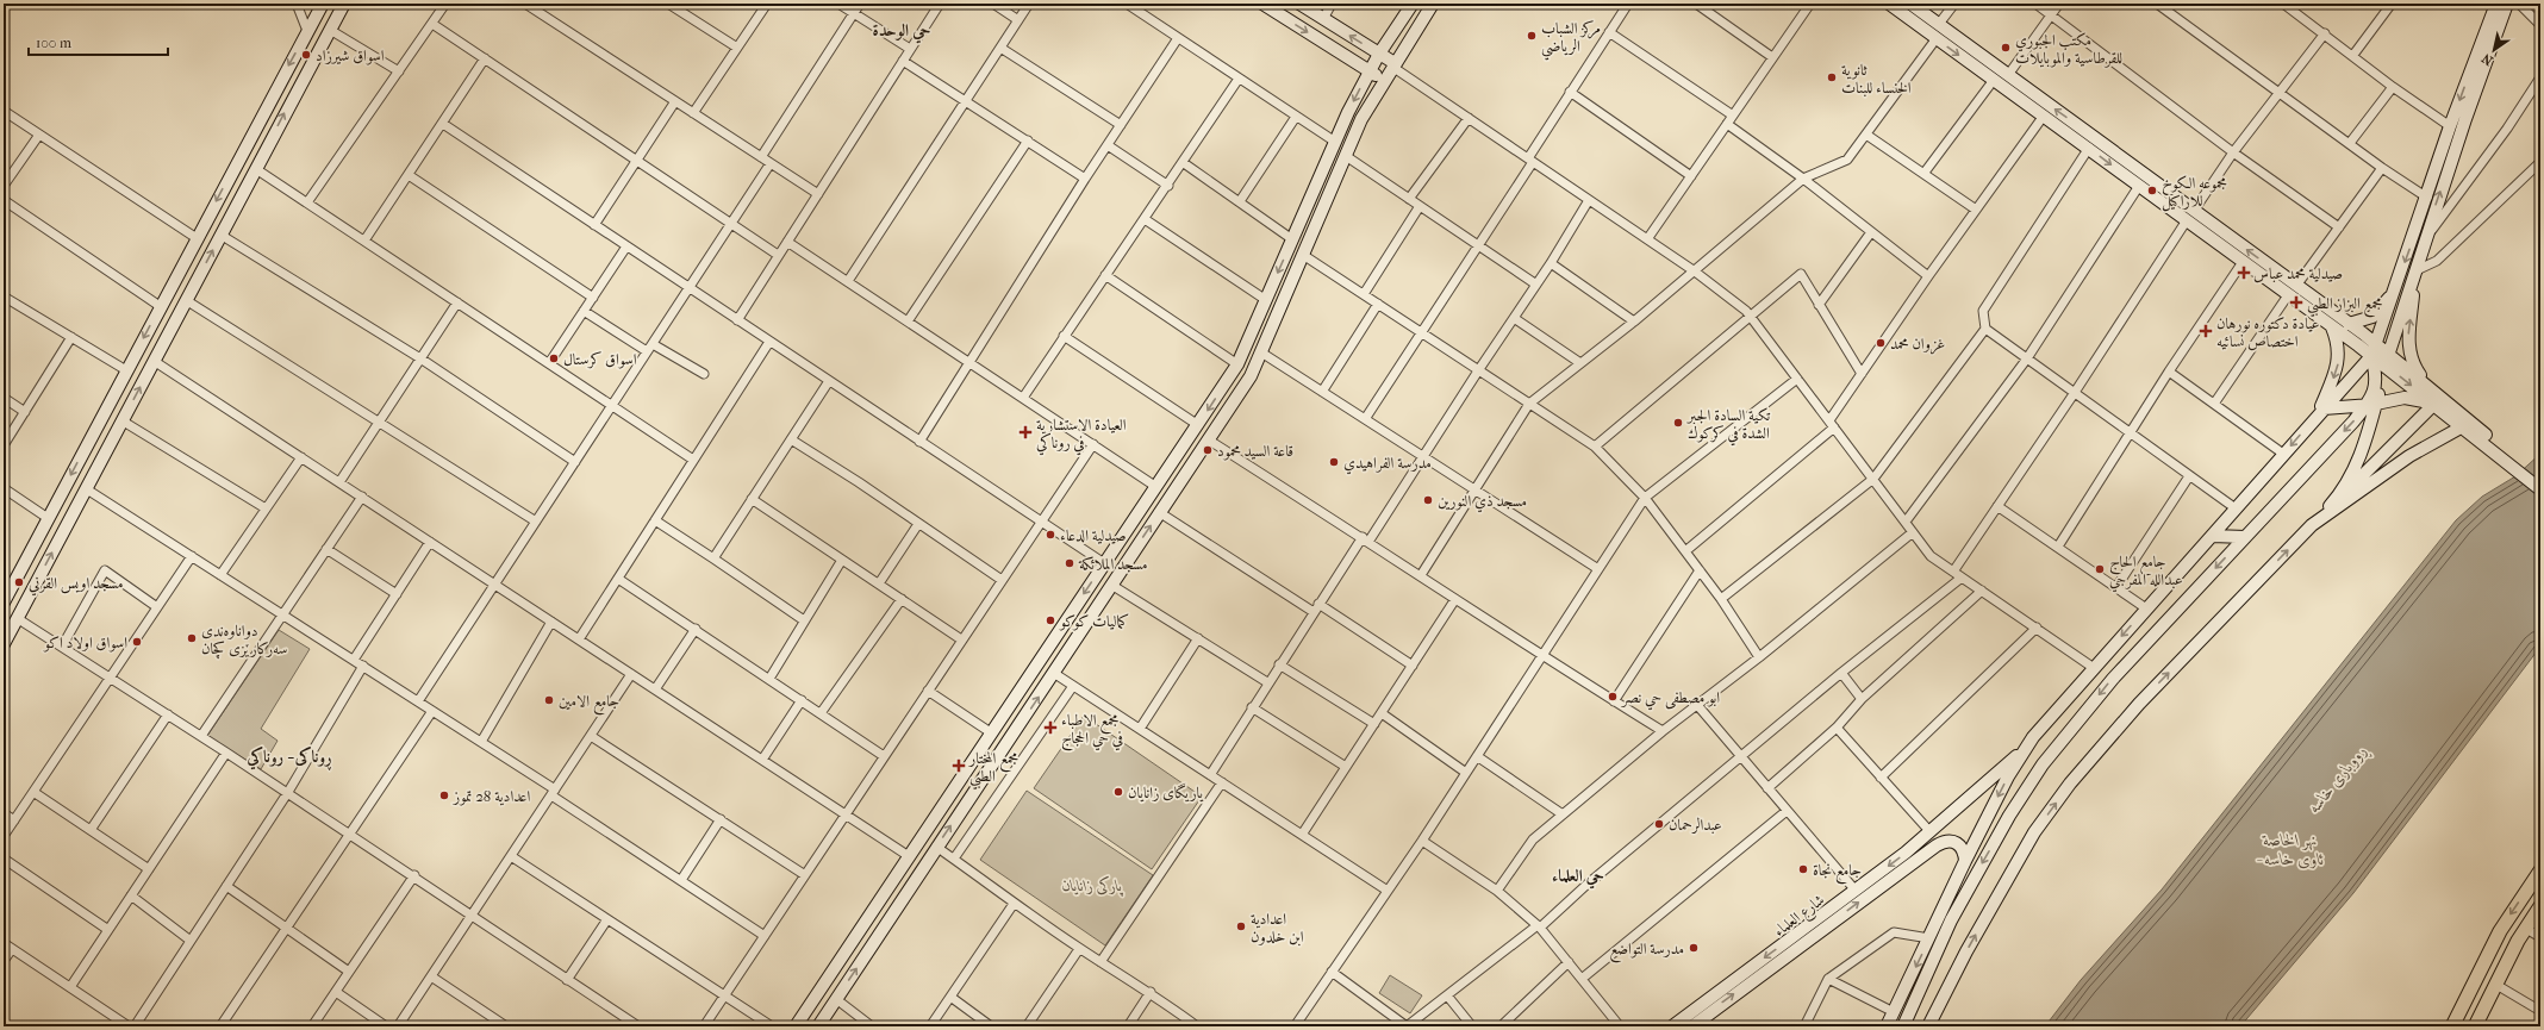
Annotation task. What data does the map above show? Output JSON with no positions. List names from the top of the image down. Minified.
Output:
{"streets":{"street":["شارع العلماء"]},"districts":["حي الوحدة","ڕوناکی - روناكي","حي العلماء"],"water":["ڕووباری خاسە","نهر الخاصة - ئاوی خاسە"],"parks":["پارکی زانایان"],"places":{"other":["مركز الشباب الرياضي","مكتب الجبوري للقرطاسية والموبايلات","اسواق شيرزاد","ثانوية الخنساء للبنات","مجموعه الكوخ للاراكيل","غزوان محمد","اسواق كرستال","تكية السادة الجبر الشدة في كركوك","قاعة السيد محمود","مدرسة الفراهيدي","مسجد ذي النورين","صيدلية الدعاء","مسجد الملائكة","جامع الحاج عبدالله المفرجي","مسجد اويس القرني","كماليات كوكو","دواناوەندى سەركارێزى كچان","اسواق اولاد اكو","ابو مصطفى حي نصر","جامع الامين","یاریگای زانایان","اعدادية 28 تموز","عبدالرحمان","جامع نجاة","اعدادية ابن خلدون","مدرسة التواضع"],"health":["صيدلية محمد عباس","مجمع البزاز الطبي","عيادة دكتوره نورهان اختصاص نسائيه","العيادة الاستشارية في روناكي","مجمع الاطباء في حي الحجاج","مجمع المختار الطبي"]},"scale_bar":"100 m","north":"bottom left"}
